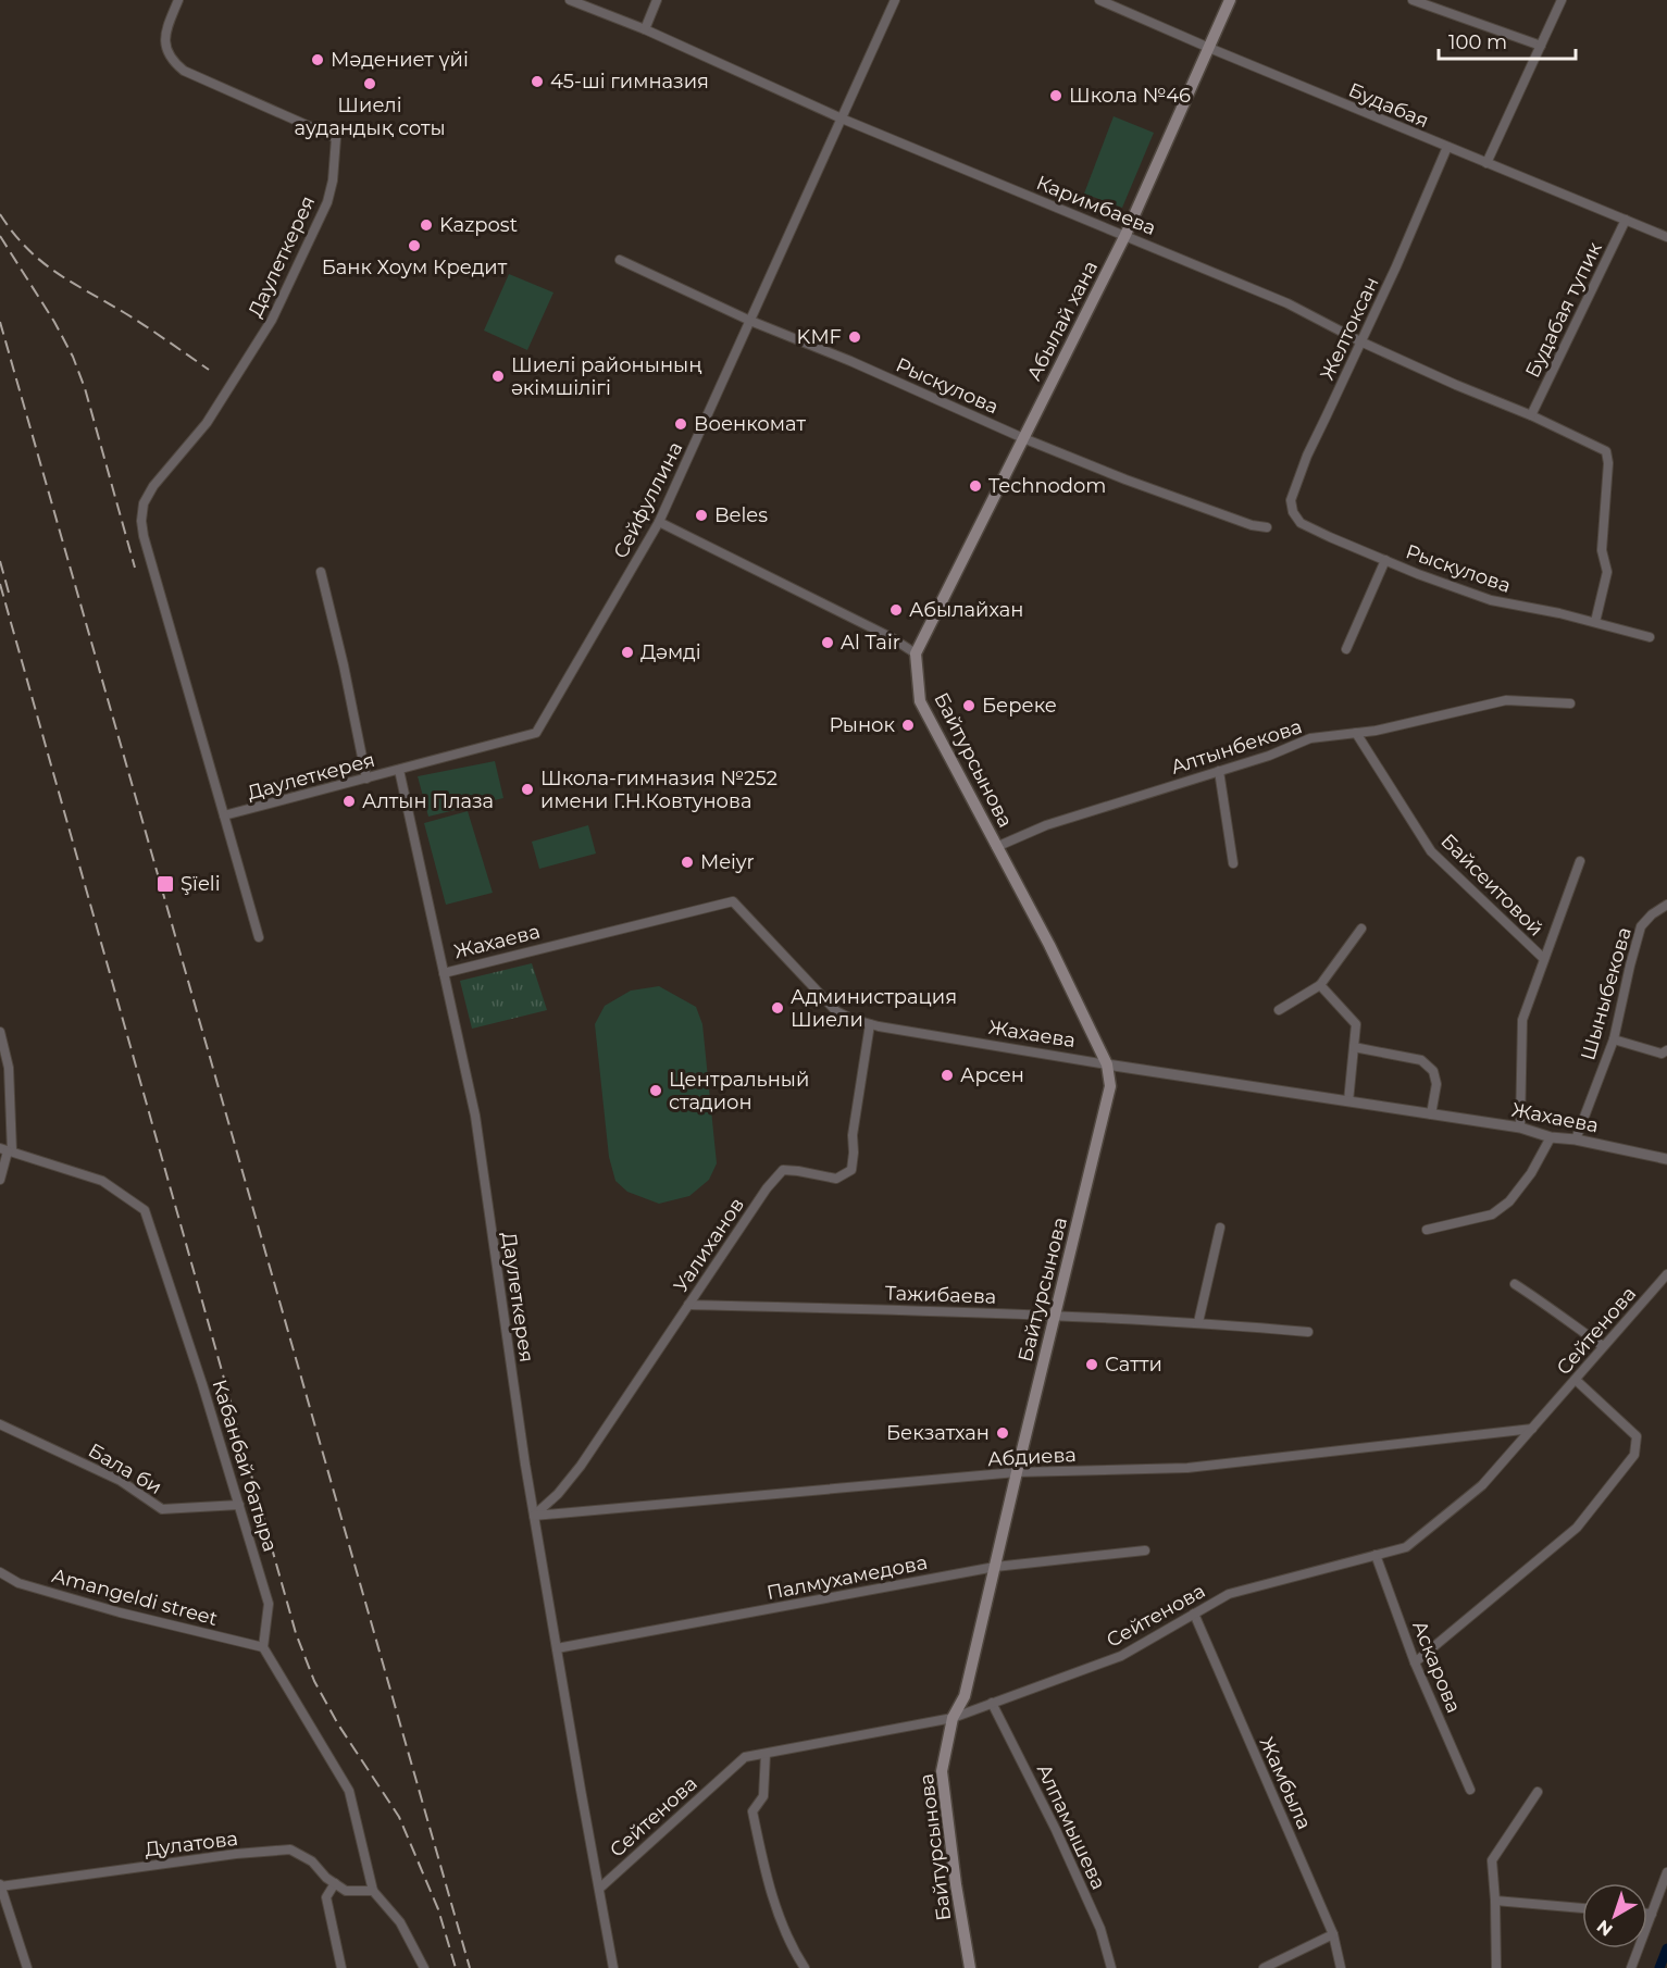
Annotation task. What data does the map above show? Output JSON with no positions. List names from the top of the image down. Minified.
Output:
{"streets":{"main road":["Абылай хана","Байтурсынова"],"street":["Будабая","Каримбаева","Даулеткерея","Будабая тупик","Желтоксан","Рыскулова","Сейфуллина","Алтынбекова","Байсеитовой","Жахаева","Шыныбекова","Уалиханов","Тажибаева","Сейтенова","Абдиева","Кабанбай батыра","Бала би","Палмухамедова","Amangeldi street","Аскарова","Жамбыла","Алпамышева","Дулатова"]},"crossings":[["Будабая","Будабая тупик"],["Будабая","Абылай хана"],["Будабая","Желтоксан"],["Каримбаева","Будабая тупик"],["Каримбаева","Абылай хана"],["Каримбаева","Желтоксан"],["Каримбаева","Рыскулова"],["Каримбаева","Сейфуллина"],["Даулеткерея","Сейфуллина"],["Даулеткерея","Жахаева"],["Даулеткерея","Уалиханов"],["Даулеткерея","Сейтенова"],["Даулеткерея","Абдиева"],["Даулеткерея","Палмухамедова"],["Абылай хана","Рыскулова"],["Абылай хана","Байтурсынова"],["Желтоксан","Рыскулова"],["Рыскулова","Сейфуллина"],["Алтынбекова","Байтурсынова"],["Алтынбекова","Байсеитовой"],["Байтурсынова","Жахаева"],["Байтурсынова","Тажибаева"],["Байтурсынова","Сейтенова"],["Байтурсынова","Абдиева"],["Байтурсынова","Палмухамедова"],["Байсеитовой","Жахаева"],["Жахаева","Шыныбекова"],["Жахаева","Уалиханов"],["Уалиханов","Тажибаева"],["Уалиханов","Абдиева"],["Сейтенова","Абдиева"],["Сейтенова","Аскарова"],["Сейтенова","Жамбыла"],["Сейтенова","Алпамышева"],["Кабанбай батыра","Бала би"],["Кабанбай батыра","Amangeldi street"]],"places":{"other":["Мәдениет үйі","45-ші гимназия","Шиелі аудандық соты","Школа №46","Kazpost","Банк Хоум Кредит","KMF","Шиелі районының әкімшілігі","Военкомат","Technodom","Beles","Абылайхан","Al Tair","Дәмді","Береке","Рынок","Школа-гимназия №252 имени Г.Н.Ковтунова","Алтын Плаза","Meiyr","Администрация Шиели","Арсен","Центральный стадион","Сатти","Бекзатхан"],"transit":["Şïeli"]},"scale_bar":"100 m","north":"bottom left"}
